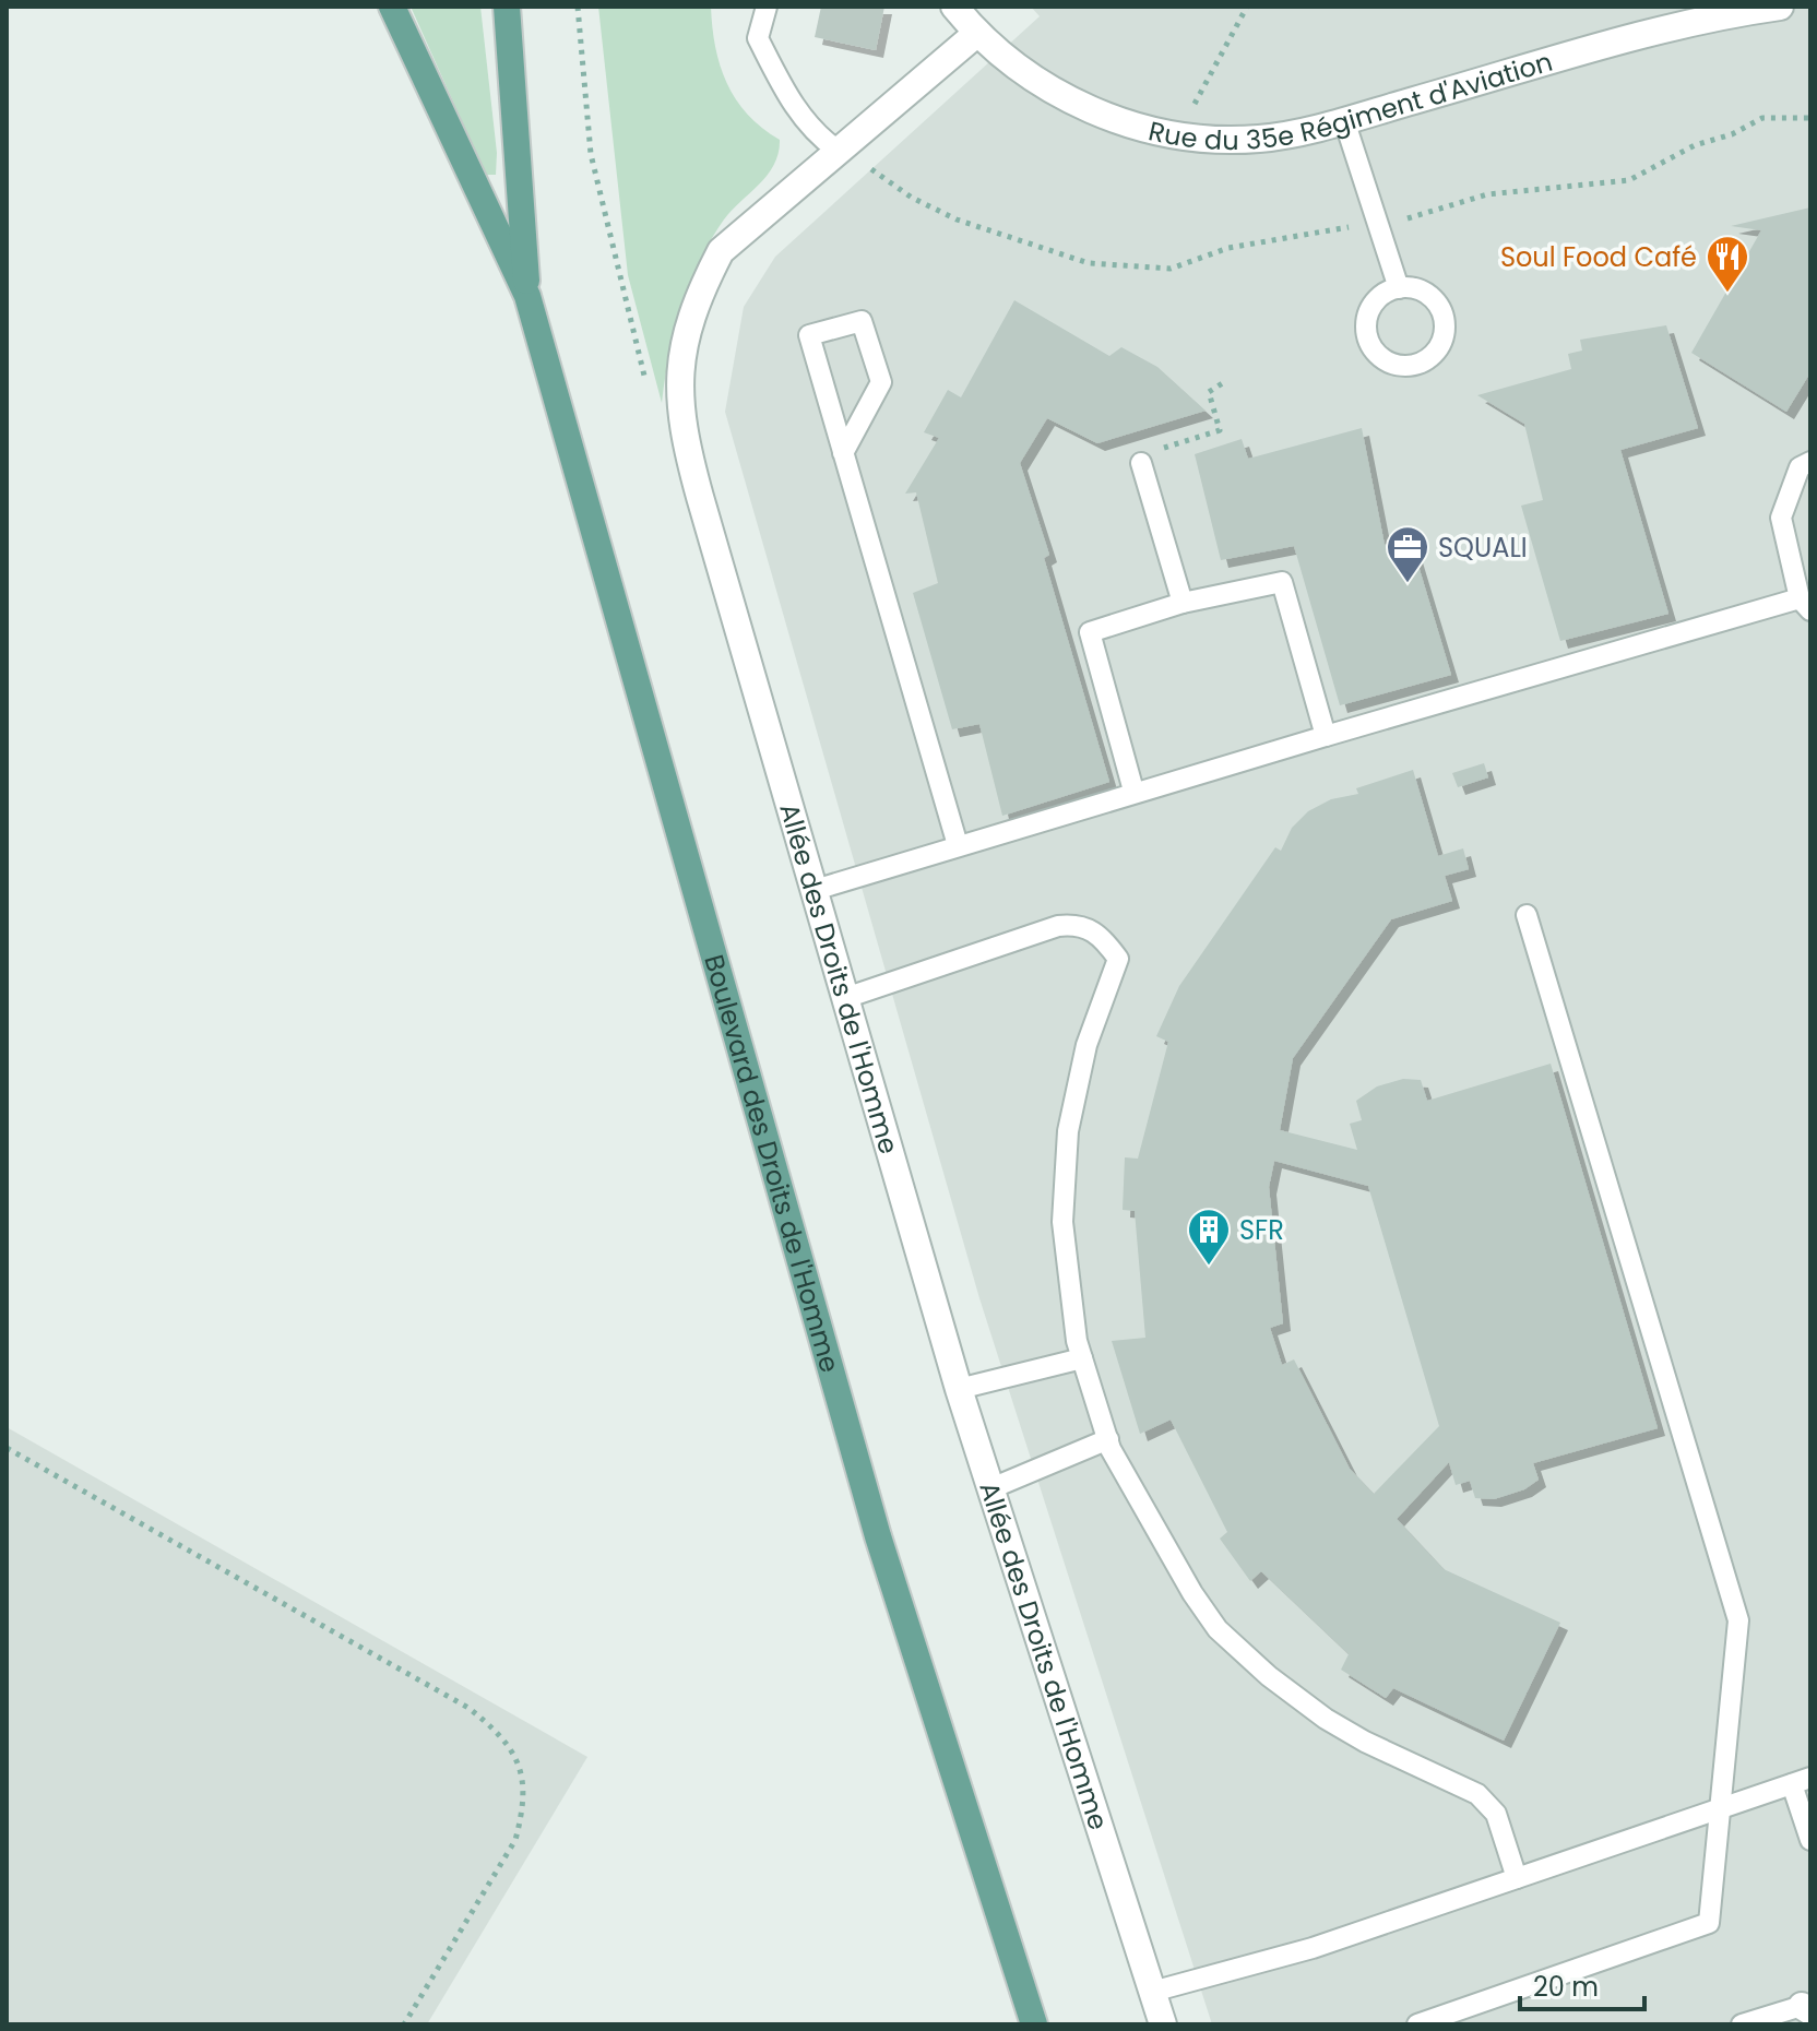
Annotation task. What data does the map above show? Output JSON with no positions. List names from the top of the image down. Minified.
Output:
{"streets":{"main road":["Boulevard des Droits de l'Homme"],"street":["Rue du 35e Régiment d'Aviation","Allée des Droits de l'Homme"]},"crossings":[["Rue du 35e Régiment d'Aviation","Allée des Droits de l'Homme"]],"places":{"restaurant":["Soul Food Café"],"office":["SQUALI"],"building":["SFR"]},"scale_bar":"20 m"}
